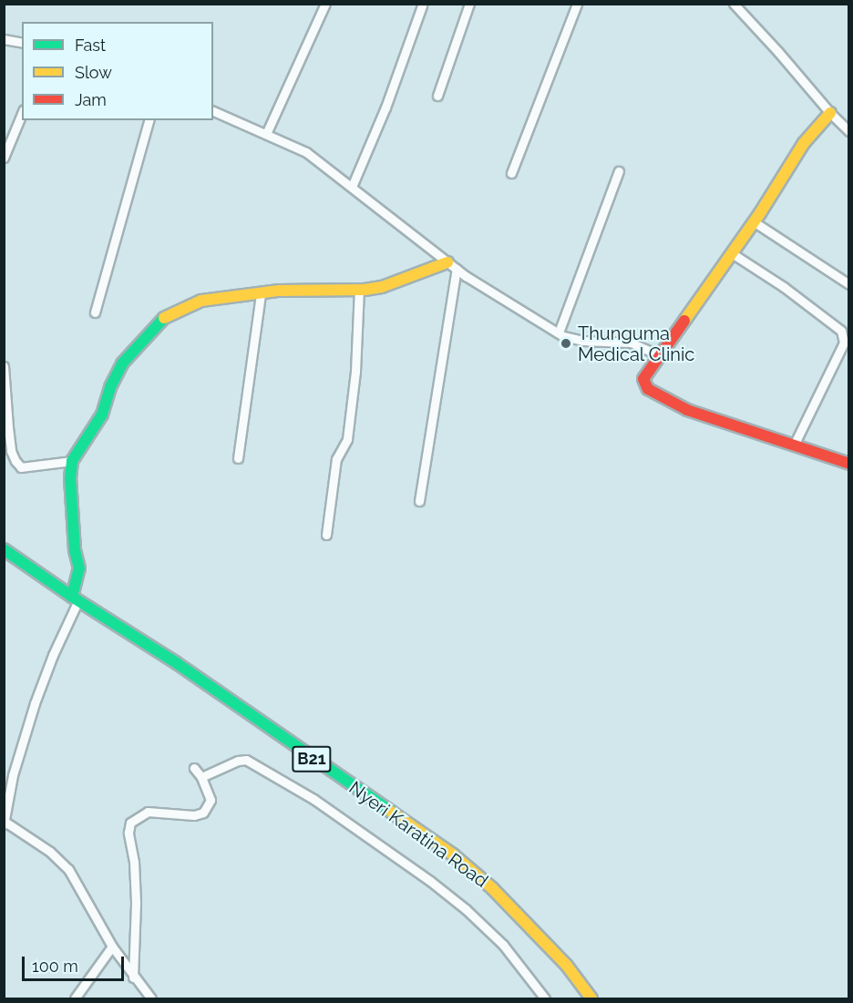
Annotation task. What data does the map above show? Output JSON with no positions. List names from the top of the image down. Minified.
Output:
{"streets":{"main road":["B21","Nyeri Karatina Road"]},"places":["Thunguma Medical Clinic"],"legend":["Fast","Slow","Jam"],"scale_bar":"100 m"}
